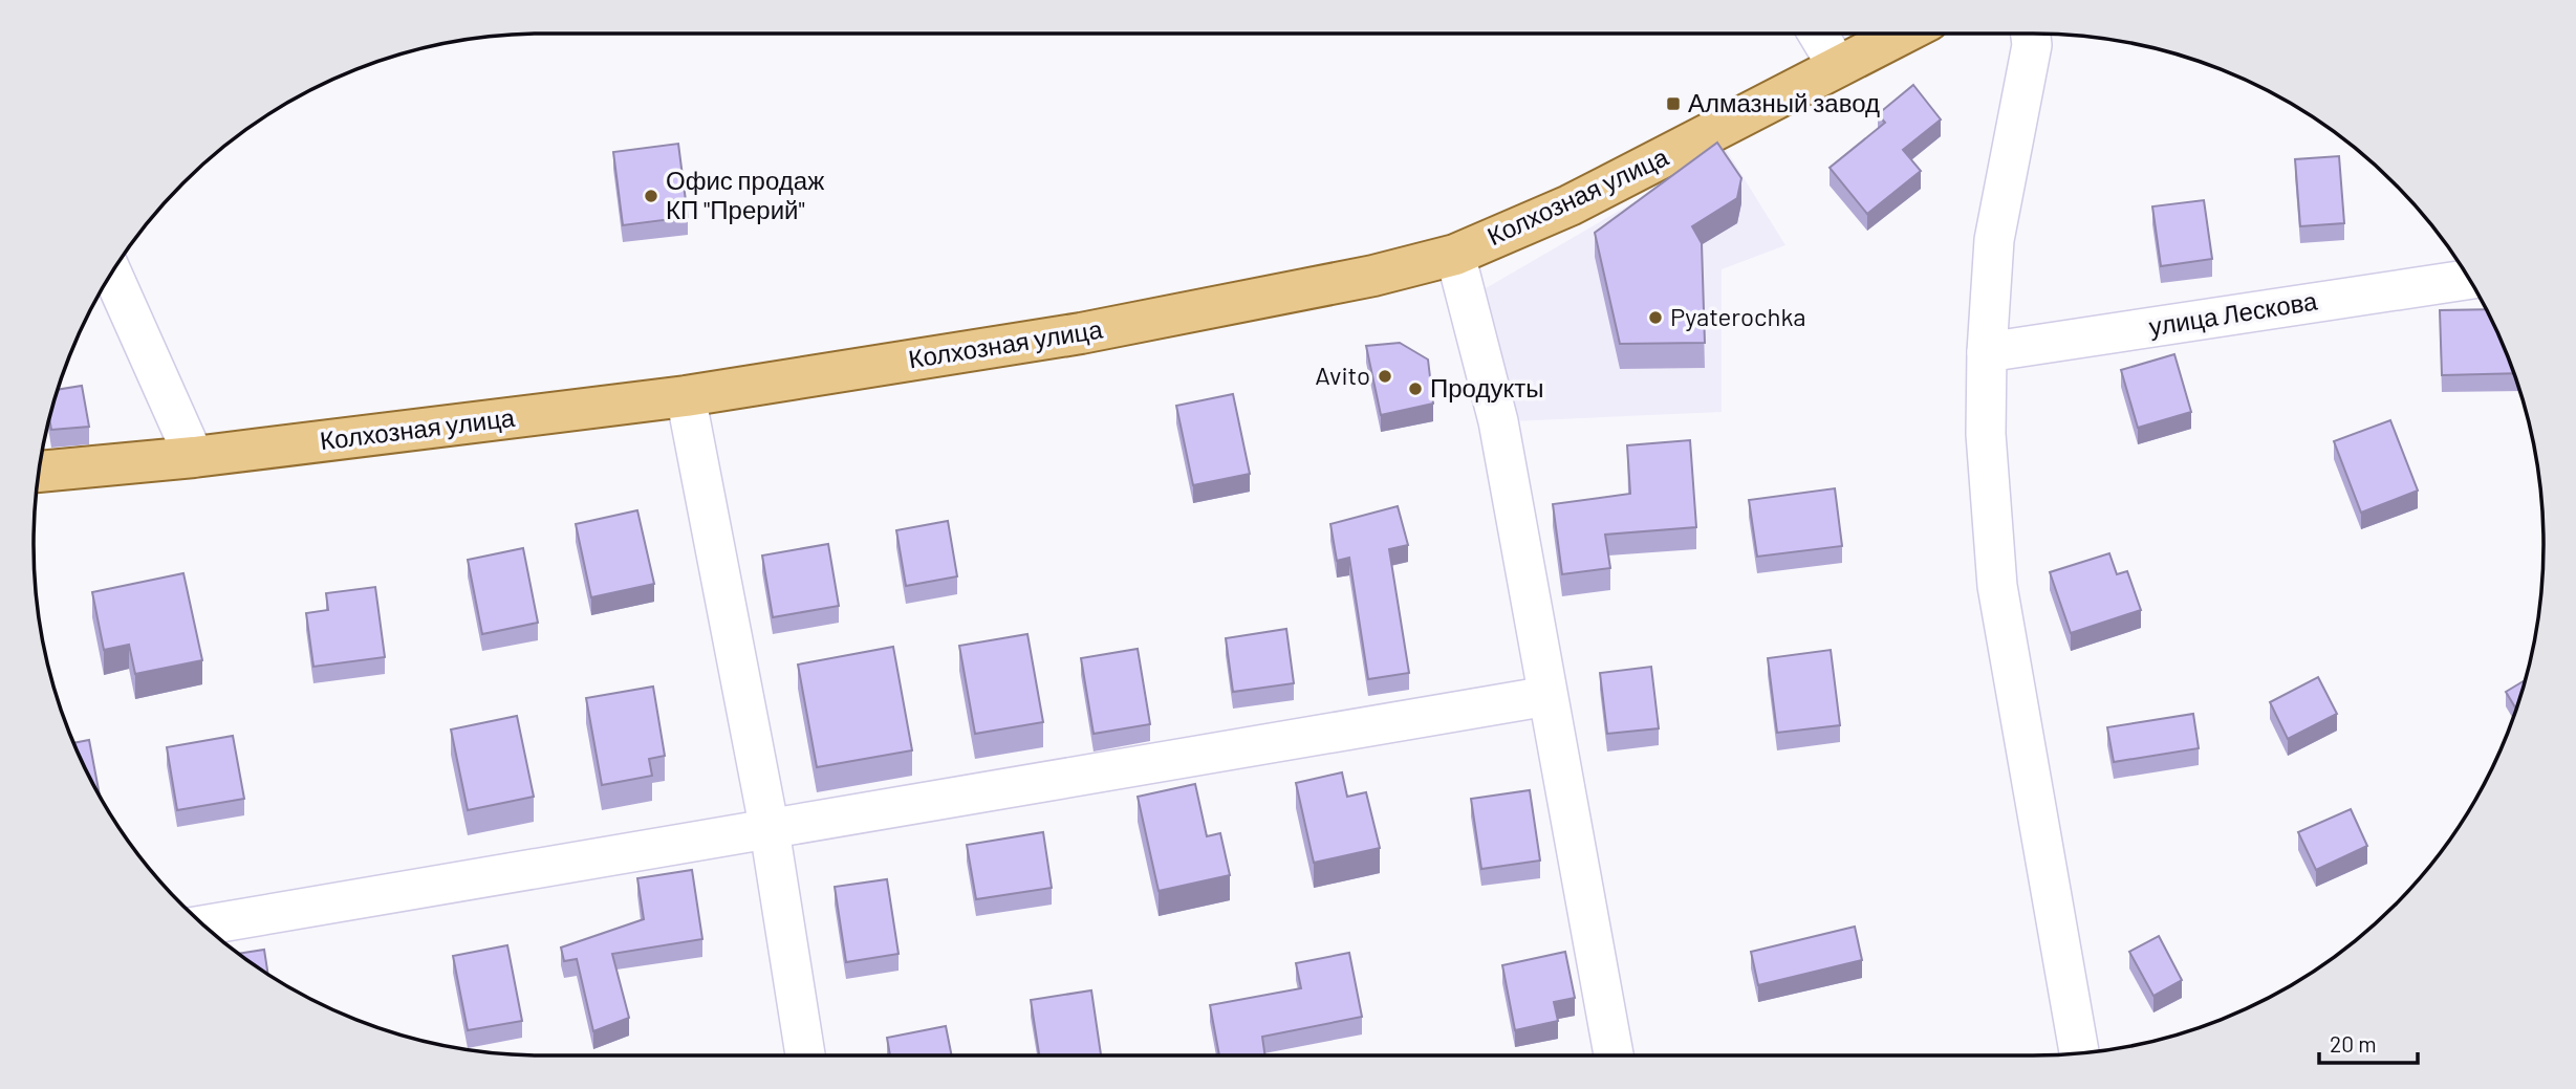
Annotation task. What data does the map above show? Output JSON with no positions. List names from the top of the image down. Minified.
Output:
{"streets":{"main road":["Колхозная улица"],"street":["улица Лескова"]},"places":{"transit":["Алмазный завод"],"other":["Офис продаж КП \"Прерий\"","Pyaterochka","Avito","Продукты"]},"scale_bar":"20 m"}
